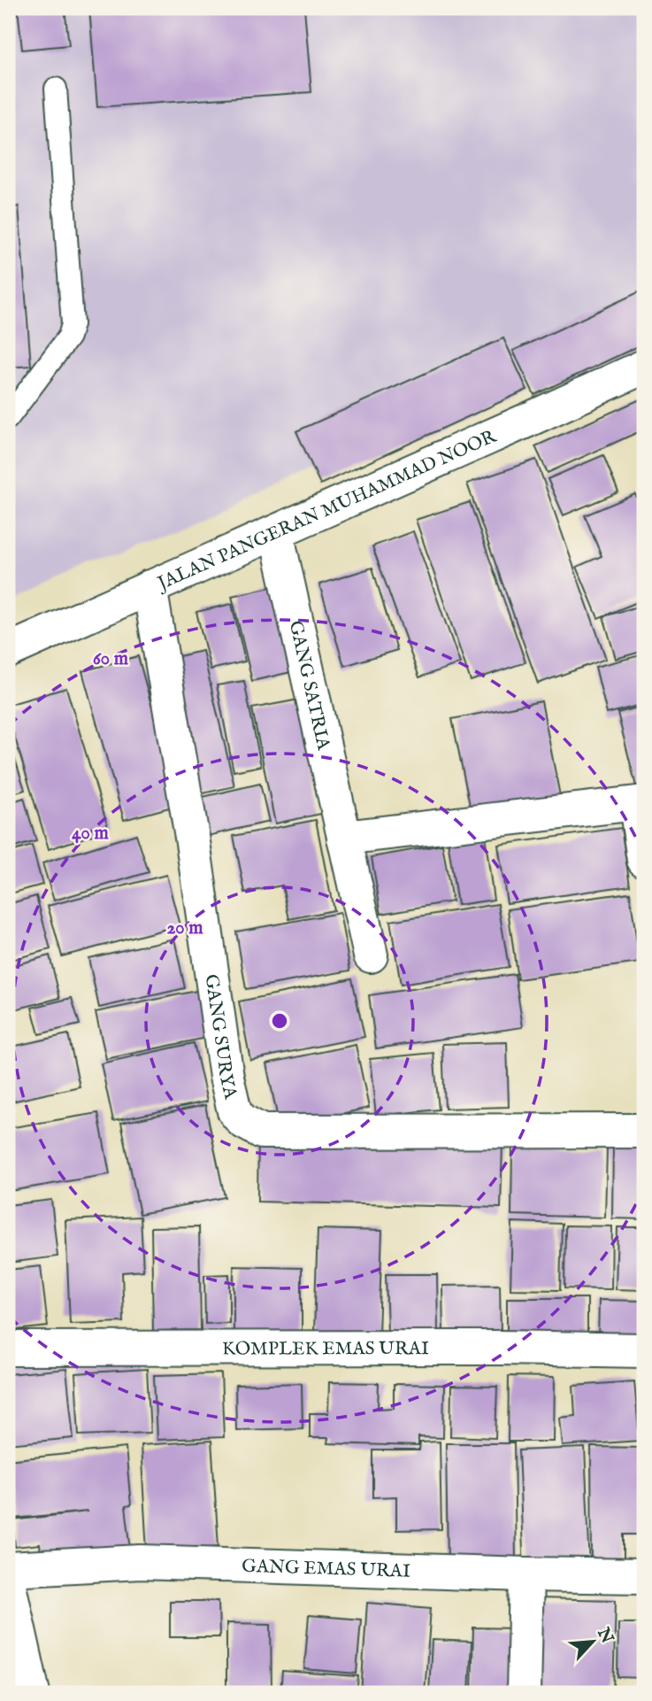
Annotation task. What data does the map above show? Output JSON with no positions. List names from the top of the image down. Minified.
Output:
{"streets":{"street":["JALAN PANGERAN MUHAMMAD NOOR","GANG SATRIA","GANG SURYA","KOMPLEK EMAS URAI","GANG EMAS URAI"]},"crossings":[["JALAN PANGERAN MUHAMMAD NOOR","GANG SATRIA"],["JALAN PANGERAN MUHAMMAD NOOR","GANG SURYA"]],"north":"top right","rings":["60 m","40 m","20 m"]}
